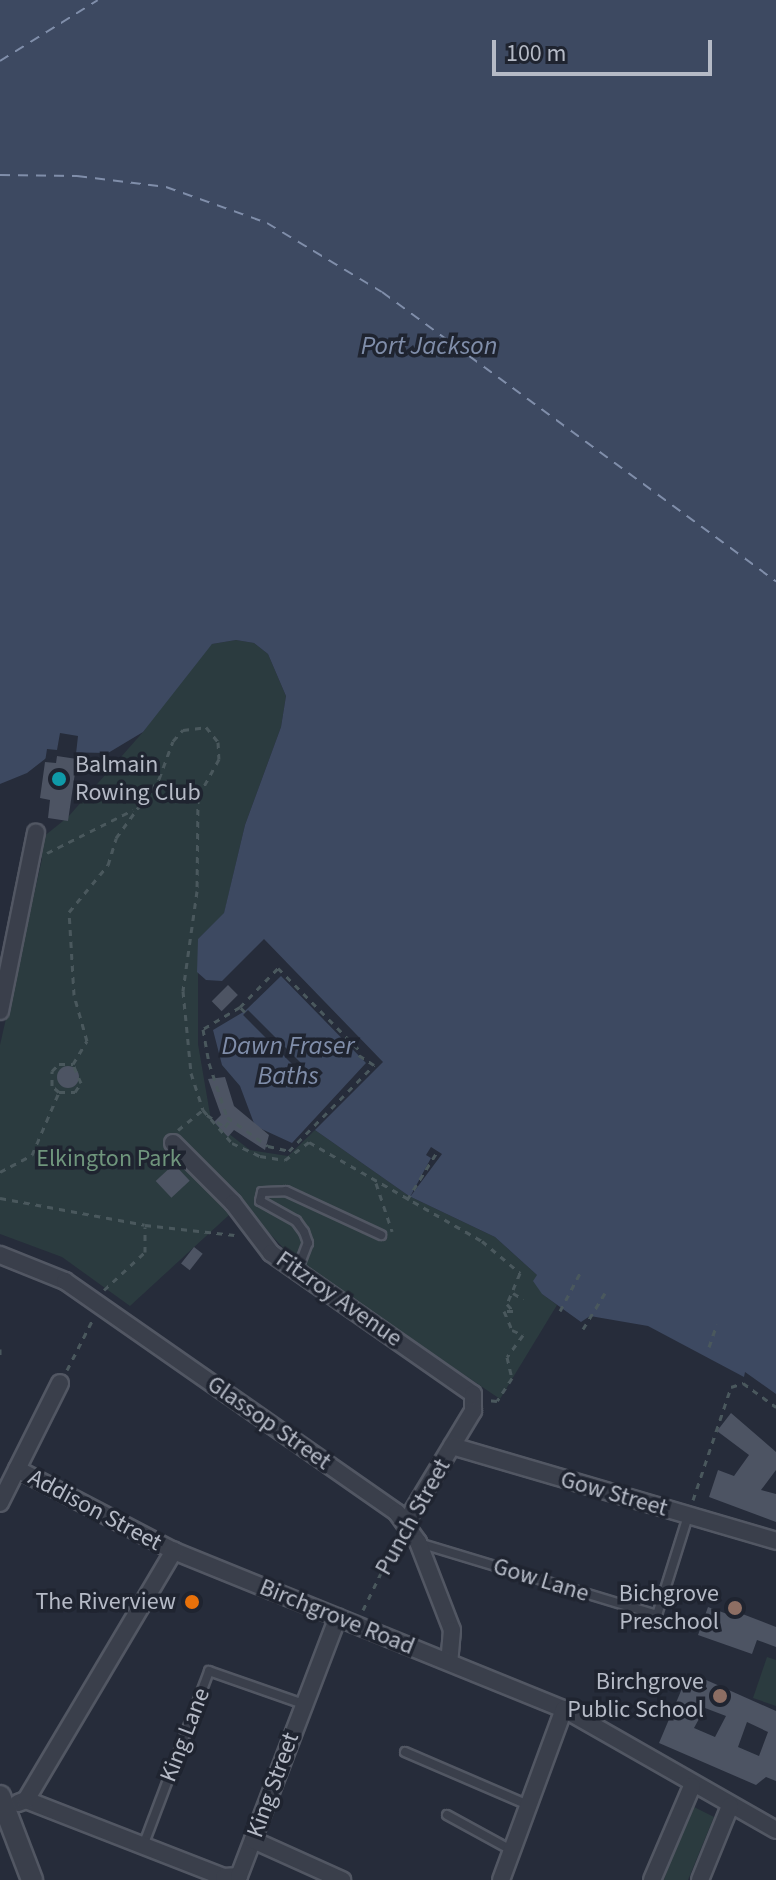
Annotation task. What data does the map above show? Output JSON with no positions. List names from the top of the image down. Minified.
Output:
{"streets":{"street":["Fitzroy Avenue","Glassop Street","Gow Street","Addison Street","Punch Street","Birchgrove Road","King Street"],"lane":["Gow Lane","King Lane"]},"crossings":[["Fitzroy Avenue","Punch Street"],["Glassop Street","Punch Street"],["Glassop Street","Gow Lane"],["Glassop Street","Birchgrove Road"],["Gow Street","Punch Street"],["Gow Street","Gow Lane"],["Addison Street","Birchgrove Road"],["Punch Street","Birchgrove Road"],["Birchgrove Road","King Street"],["King Lane","King Street"]],"water":["Port Jackson","Dawn Fraser Baths"],"parks":["Elkington Park"],"places":["Balmain Rowing Club","The Riverview","Bichgrove Preschool","Birchgrove Public School"],"scale_bar":"100 m"}
